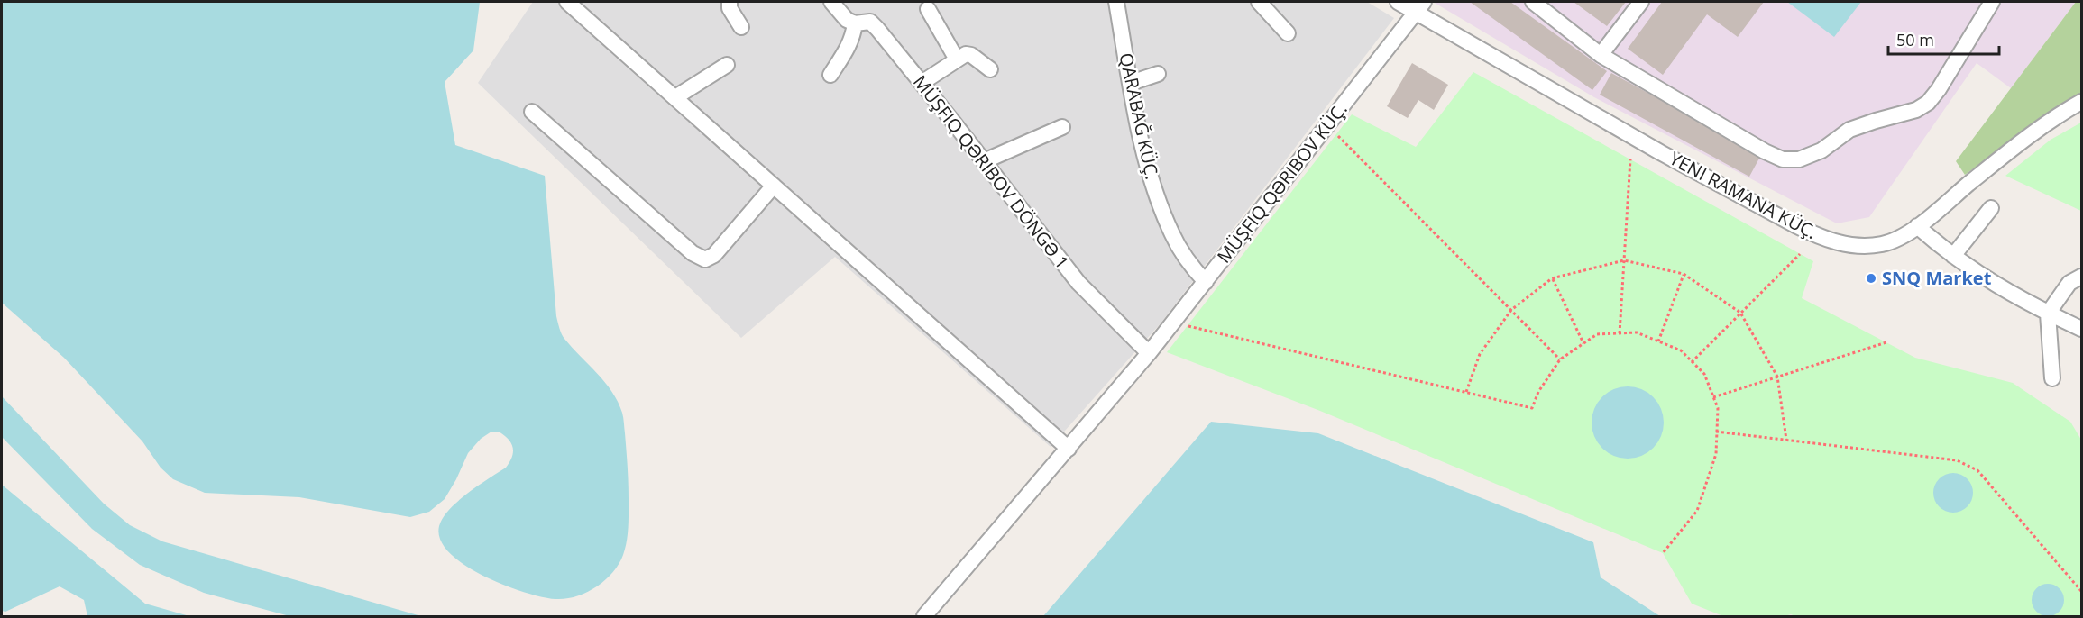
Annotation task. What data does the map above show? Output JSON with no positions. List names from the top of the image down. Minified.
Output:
{"streets":{"street":["QARABAĞ KÜÇ.","MÜŞFIQ QƏRIBOV DÖNGƏ 1","MÜŞFIQ QƏRIBOV KÜÇ.","YENI RAMANA KÜÇ."]},"crossings":[["QARABAĞ KÜÇ.","MÜŞFIQ QƏRIBOV KÜÇ."],["MÜŞFIQ QƏRIBOV DÖNGƏ 1","MÜŞFIQ QƏRIBOV KÜÇ."],["MÜŞFIQ QƏRIBOV KÜÇ.","YENI RAMANA KÜÇ."]],"places":["SNQ Market"],"scale_bar":"50 m"}
